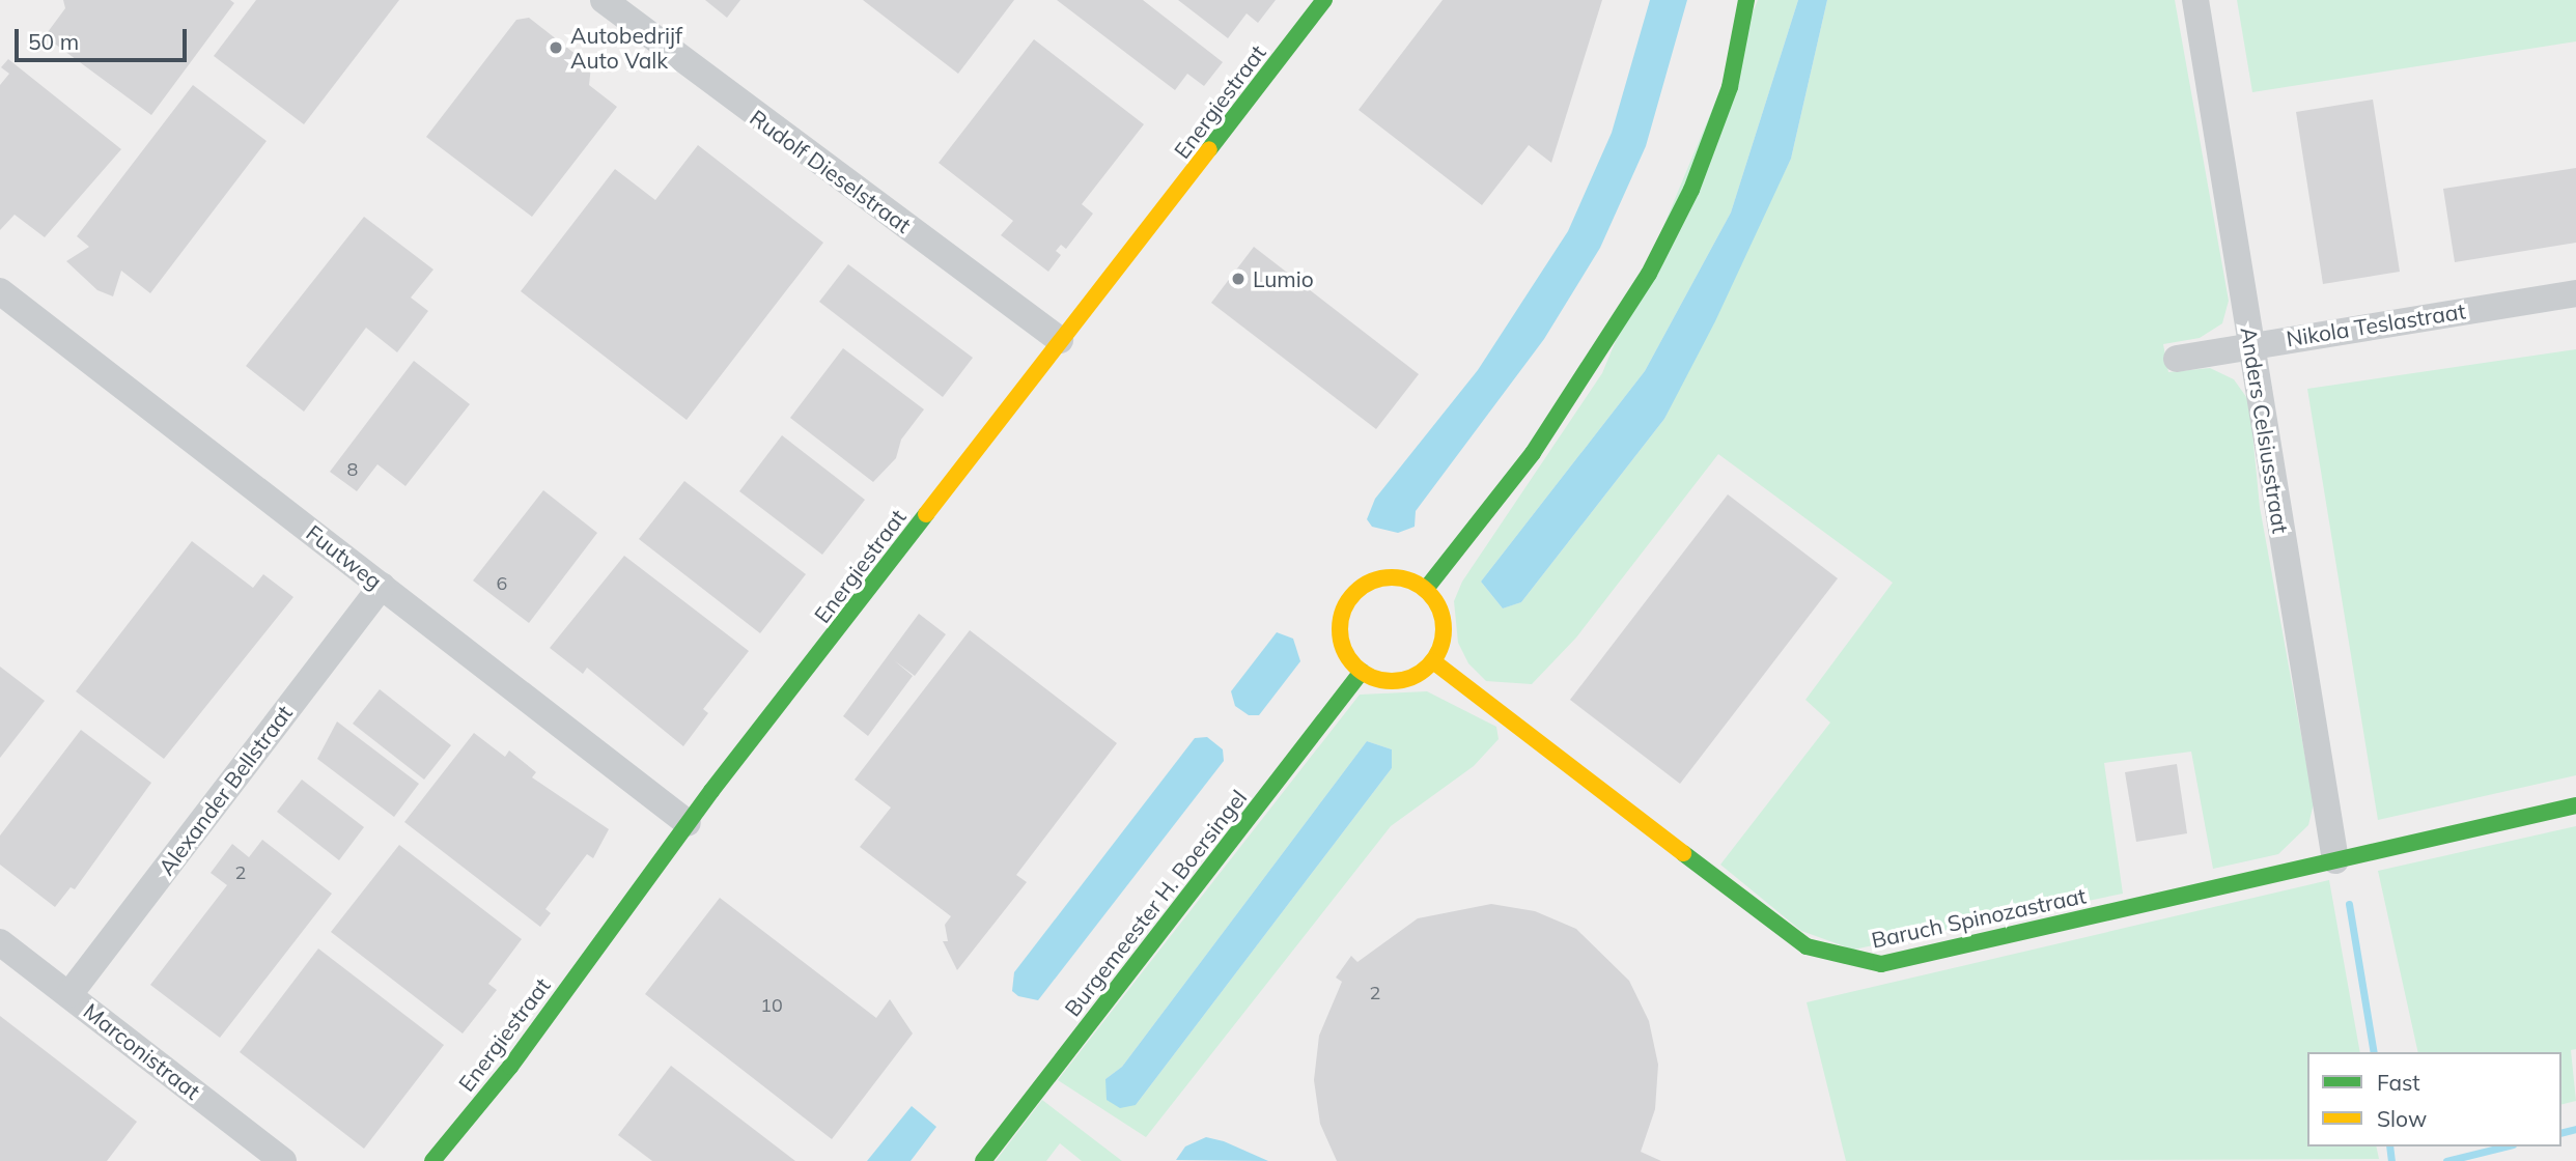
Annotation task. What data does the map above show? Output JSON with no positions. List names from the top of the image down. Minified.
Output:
{"streets":{"street":["Energiestraat","Rudolf Dieselstraat","Nikola Teslastraat","Anders Celsiusstraat","Fuutweg","Alexander Bellstraat","Burgemeester H. Boersingel","Baruch Spinozastraat","Marconistraat"]},"crossings":[["Energiestraat","Rudolf Dieselstraat"],["Energiestraat","Fuutweg"],["Nikola Teslastraat","Anders Celsiusstraat"],["Anders Celsiusstraat","Baruch Spinozastraat"],["Fuutweg","Alexander Bellstraat"],["Alexander Bellstraat","Marconistraat"],["Burgemeester H. Boersingel","Baruch Spinozastraat"]],"places":["Autobedrijf Auto Valk","Lumio"],"house_numbers":["8","6","2","2","10"],"legend":["Fast","Slow"],"scale_bar":"50 m"}
